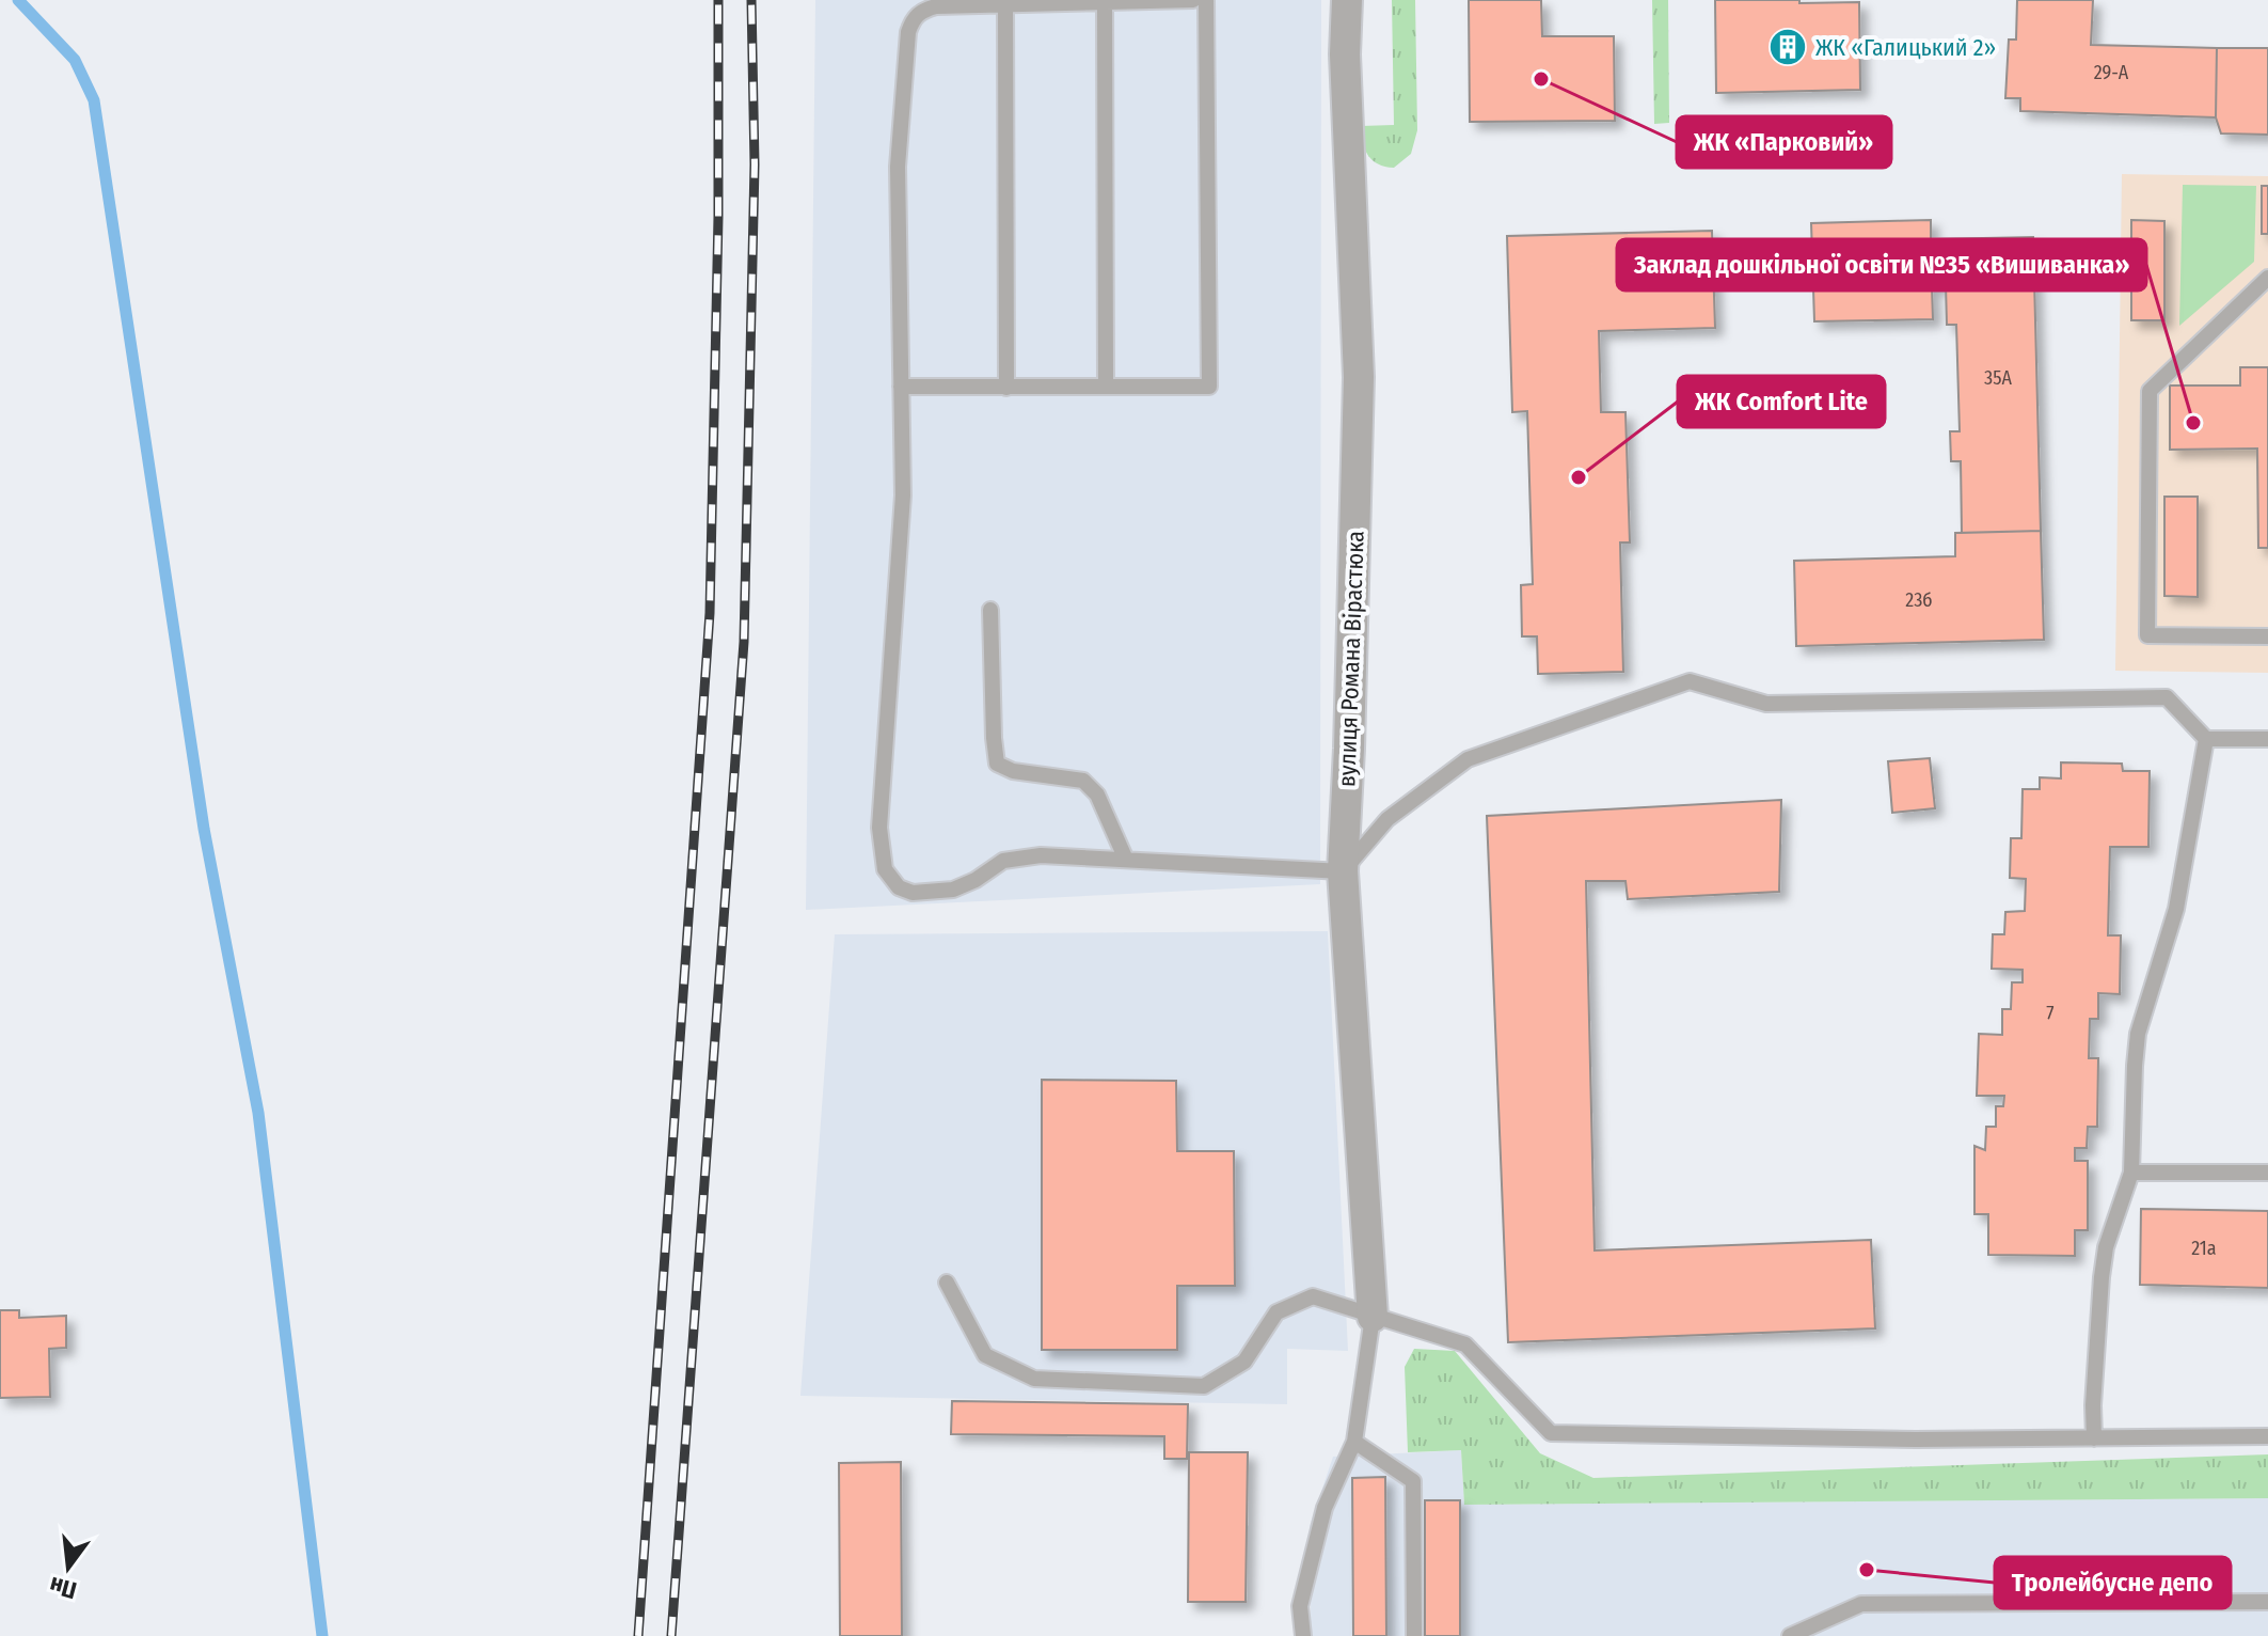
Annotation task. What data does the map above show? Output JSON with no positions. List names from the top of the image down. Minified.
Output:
{"streets":{"street":["вулиця Романа Вірастюка"]},"places":{"building":["ЖК «Галицький 2»"],"other":["ЖК «Парковий»","Заклад дошкільної освіти №35 «Вишиванка»","ЖК Comfort Lite","Тролейбусне депо"]},"house_numbers":["29-А","35А","23б","7","21а"],"north":"bottom"}
